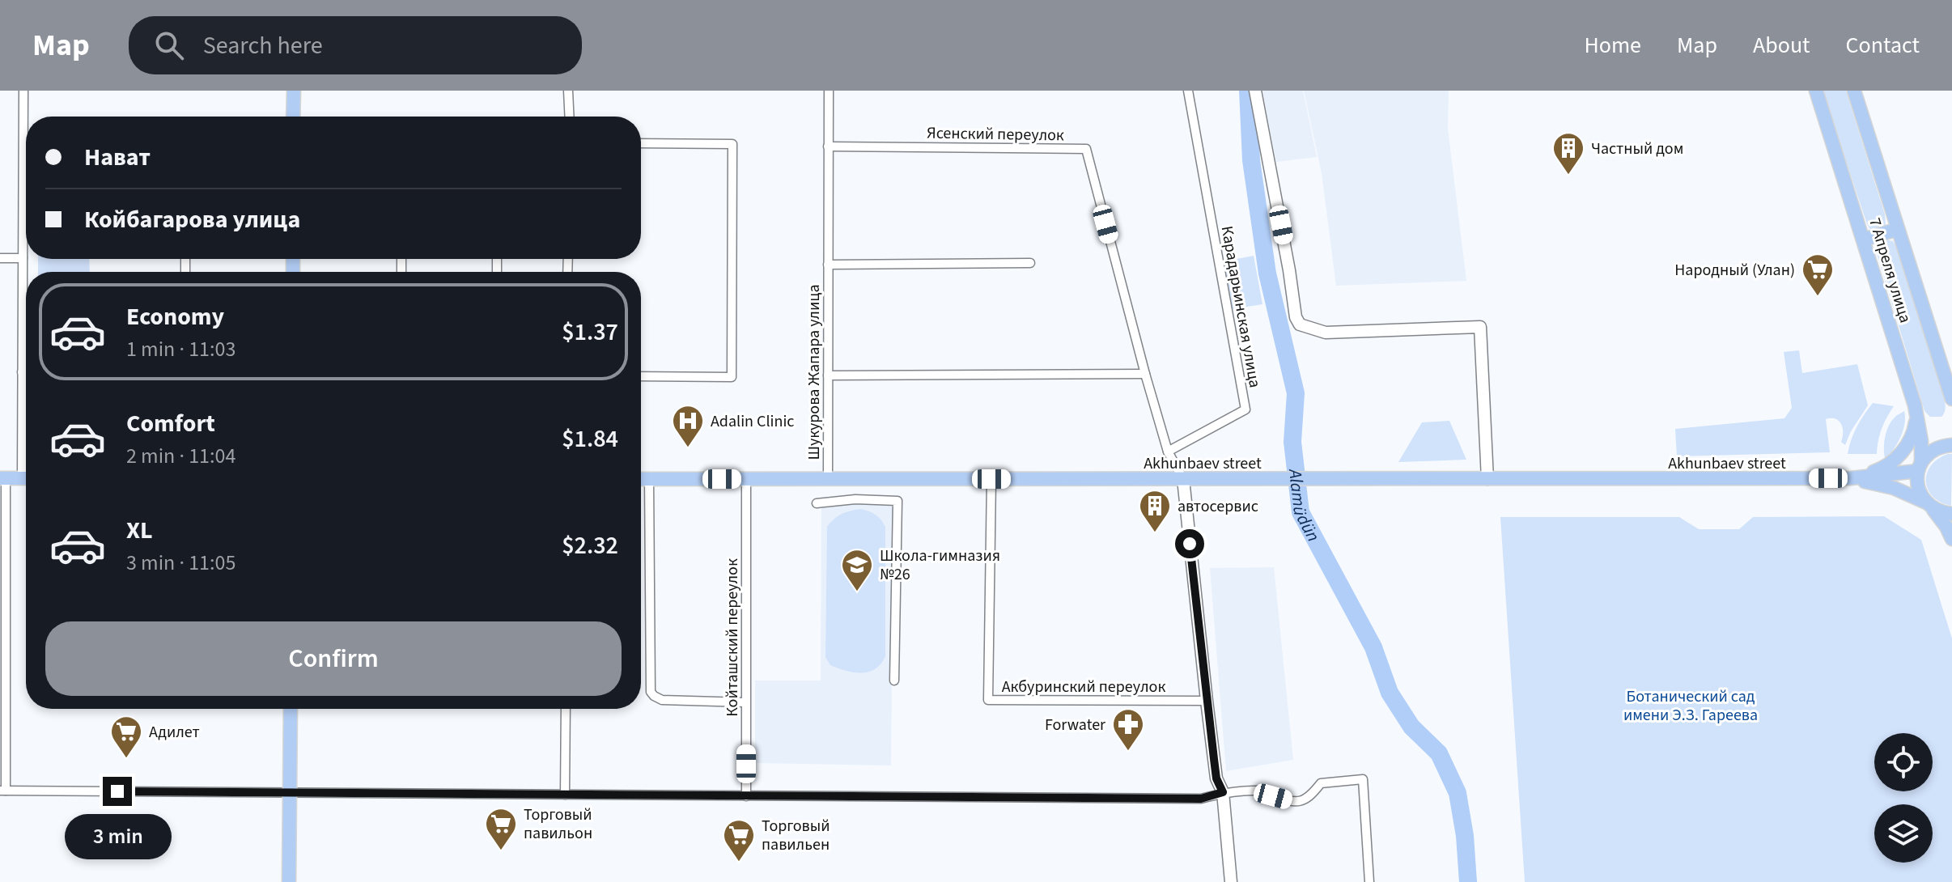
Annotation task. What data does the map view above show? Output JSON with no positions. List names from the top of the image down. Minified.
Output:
{"streets":{"main road":["7 Апреля улица","Akhunbaev street"],"street":["Ясенский переулок","Карадарьинская улица","Шукурова Жапара улица","Койташский переулок","Акбуринский переулок"]},"crossings":[["Ясенский переулок","Карадарьинская улица"],["Ясенский переулок","Шукурова Жапара улица"],["Шукурова Жапара улица","Akhunbaev street"],["Akhunbaev street","Койташский переулок"],["Akhunbaev street","Акбуринский переулок"]],"water":["Alamüdün"],"parks":["Ботанический сад имени Э.З. Гареева"],"places":{"building":["Частный дом","автосервис"],"supermarket":["Народный (Улан)","Адилет","Торговый павильон","Торговый павильен"],"hospital":["Adalin Clinic"],"school or university":["Школа-гимназия №26"],"pharmacy":["Forwater"]},"page":{"header":"Map","search":"Search here","nav":["Home","Map","About","Contact"],"banner":["Нават","Койбагарова улица"],"list":[{"name":"Economy","note":"1 min · 11:03","value":"$1.37"},{"name":"Comfort","note":"2 min · 11:04","value":"$1.84"},{"name":"XL","note":"3 min · 11:05","value":"$2.32"}],"buttons":"Confirm","bubble":"3 min"}}
